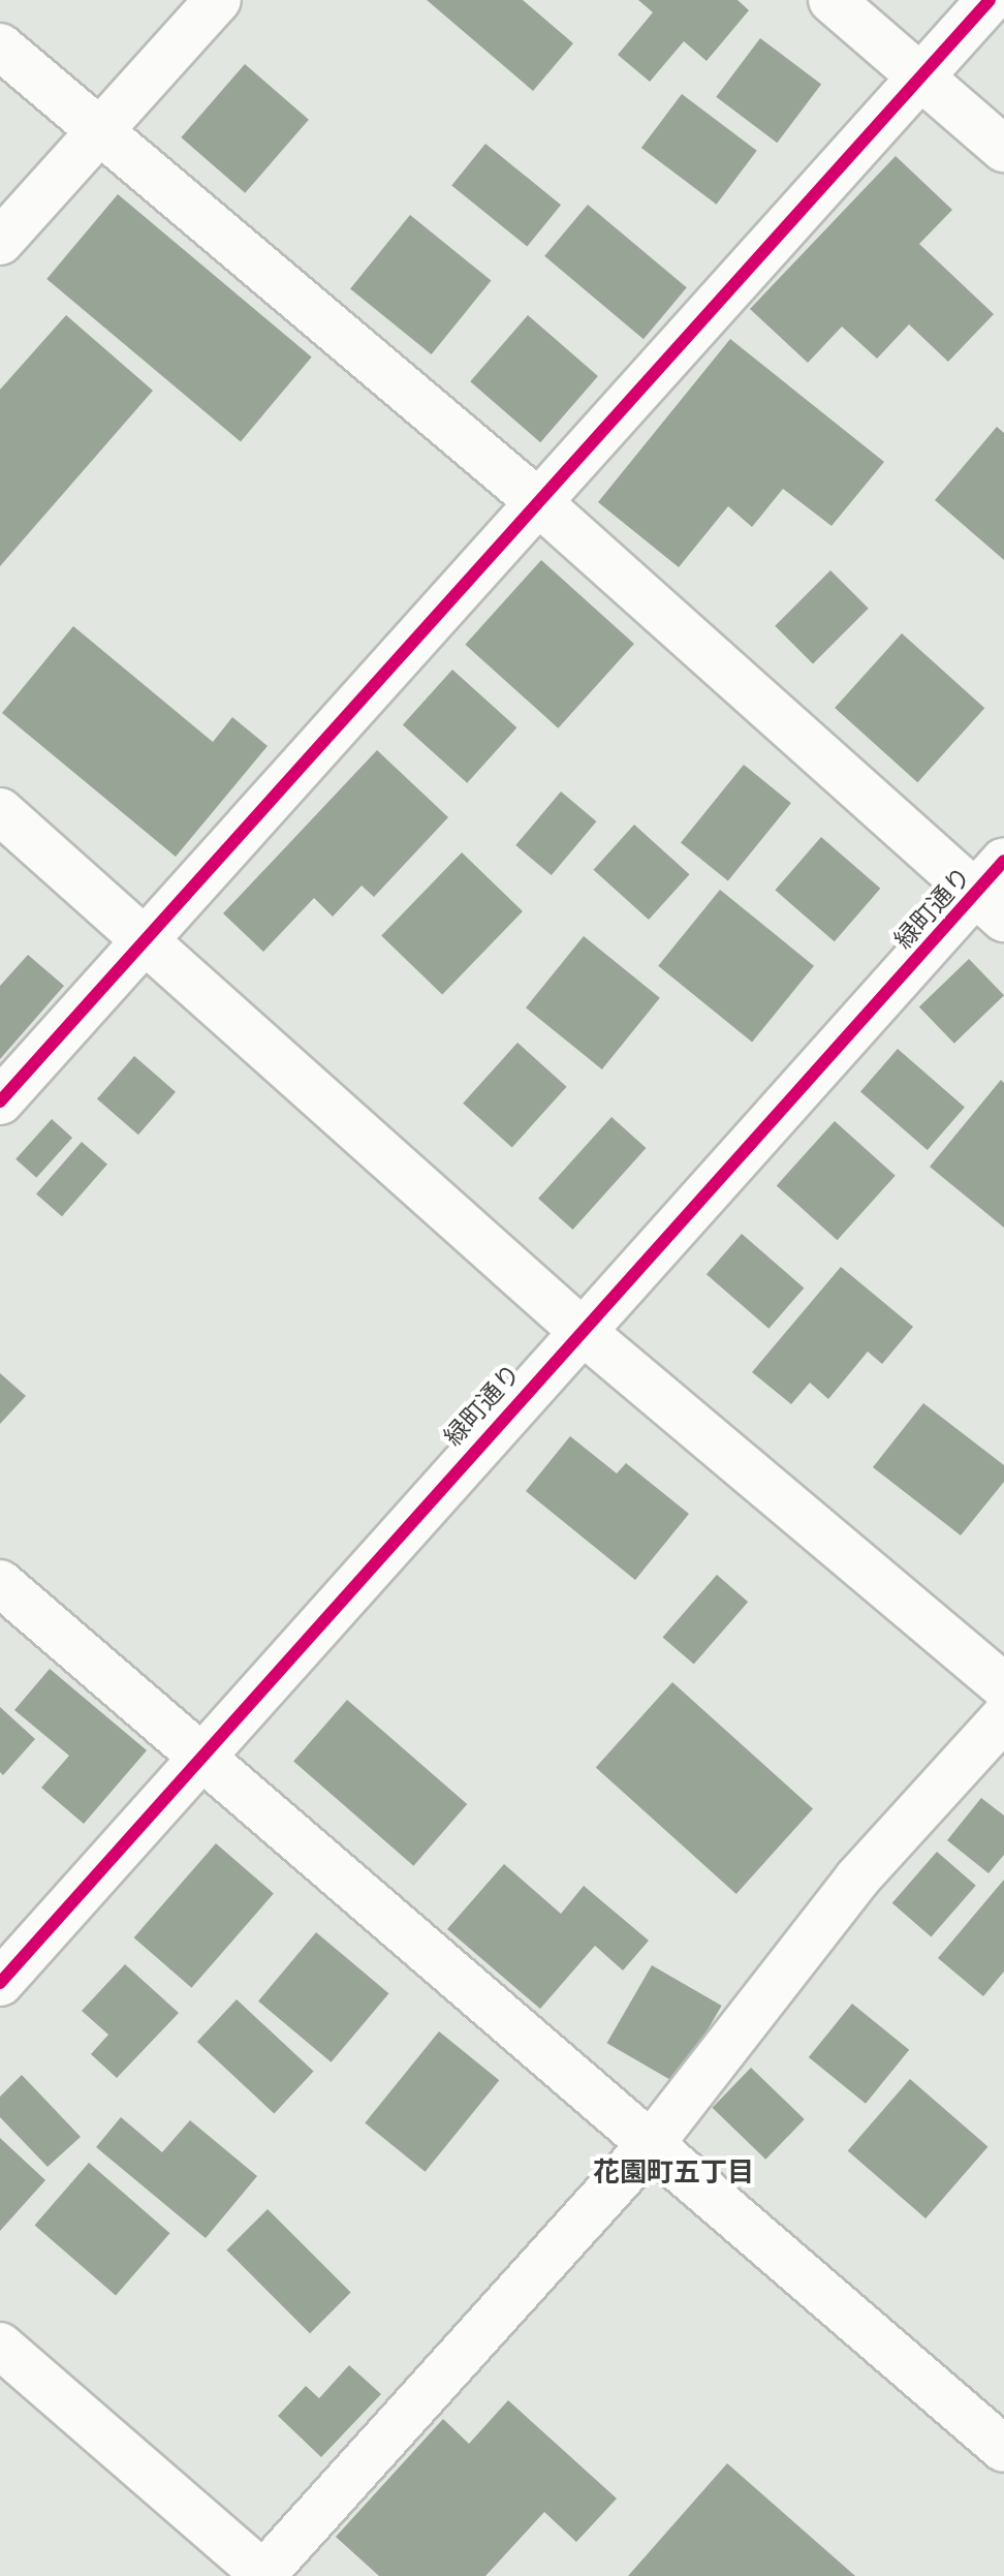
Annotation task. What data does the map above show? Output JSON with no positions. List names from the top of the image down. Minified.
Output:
{"streets":{"street":["緑町通り"]},"districts":["花園町五丁目"]}
